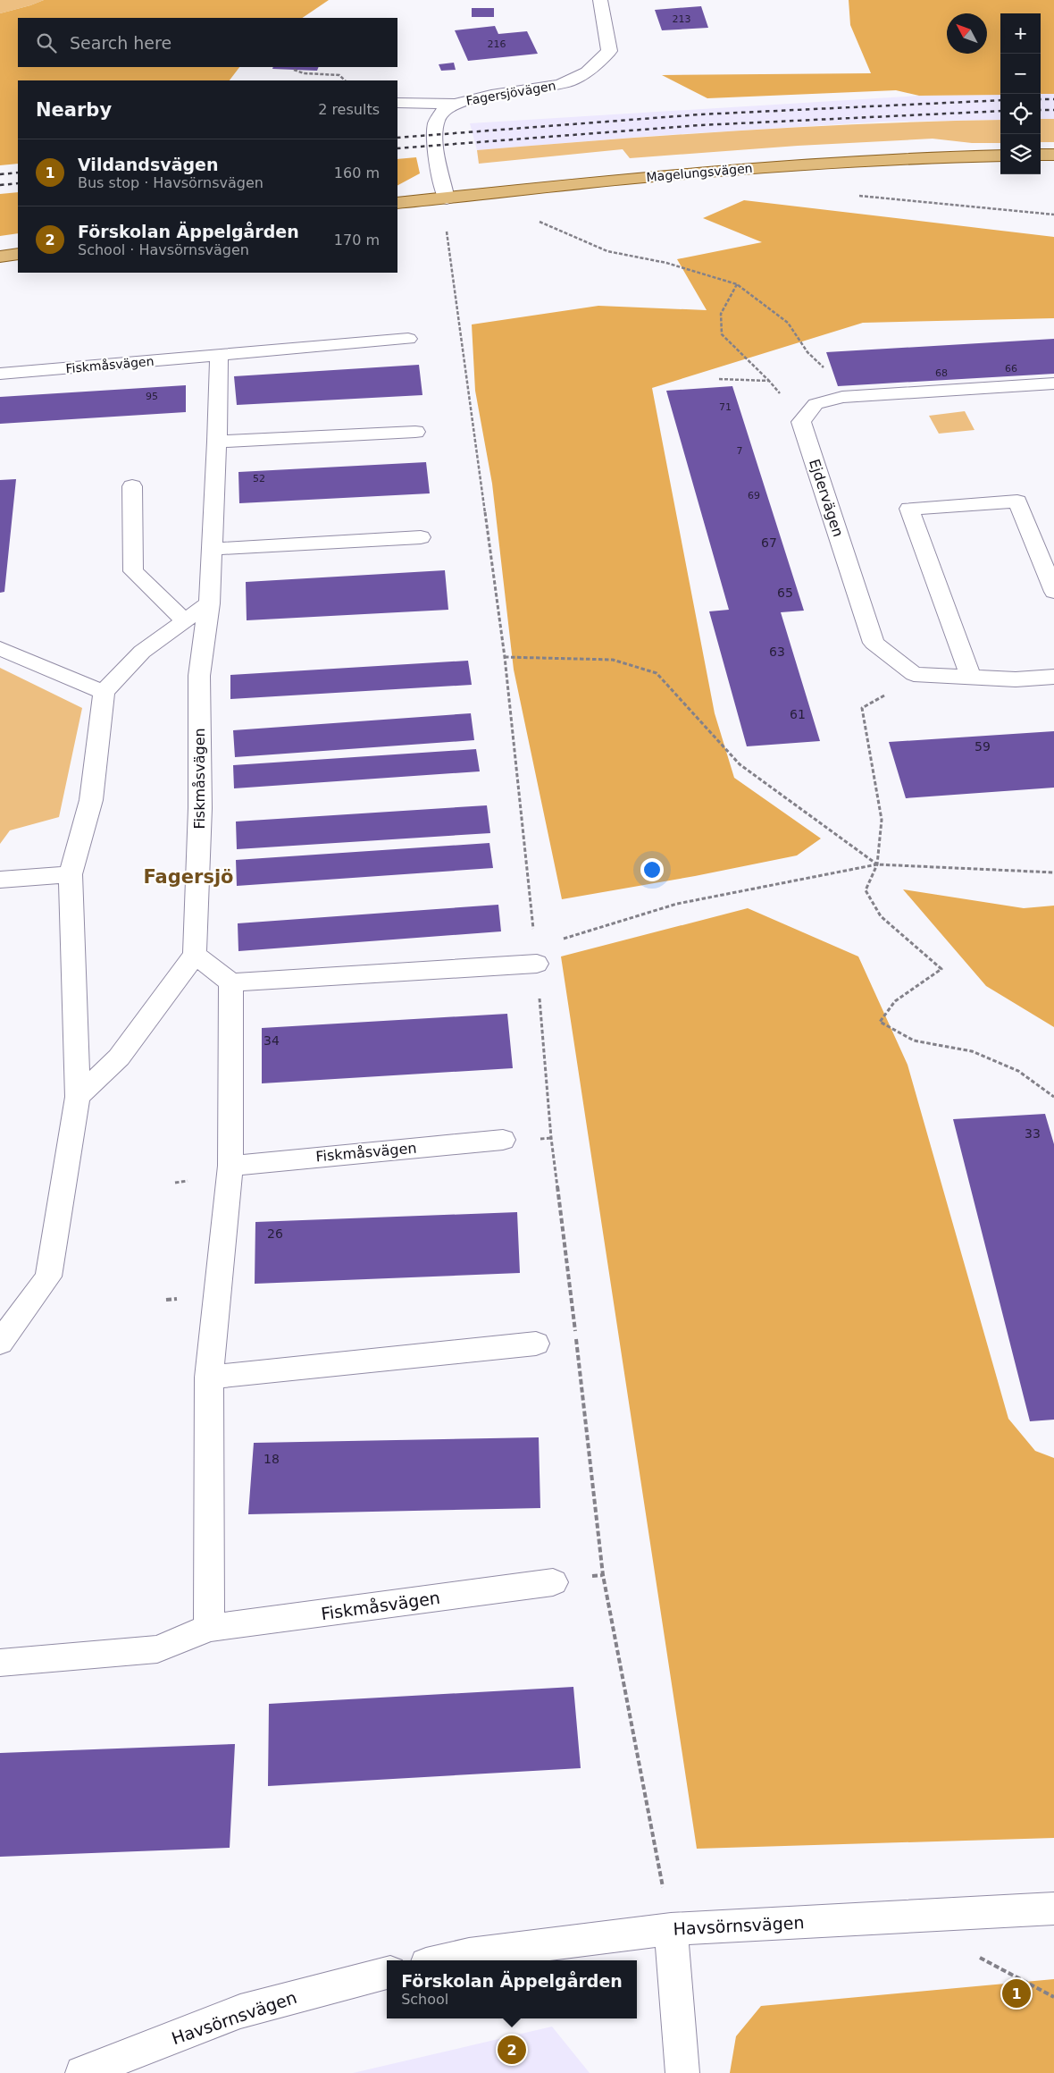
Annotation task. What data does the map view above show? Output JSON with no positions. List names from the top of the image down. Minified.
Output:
{"streets":{"main road":["Magelungsvägen"],"street":["Fagersjövägen","Fiskmåsvägen","Ejdervägen","Havsörnsvägen"]},"crossings":[["Fagersjövägen","Magelungsvägen"]],"districts":["Fagersjö"],"house_numbers":["213","216","66","68","95","71","7","52","69","67","65","63","61","59","34","33","26","18"],"north":"top left","page":{"map_buttons":["+","−"],"search":"Search here","heading":["Nearby","2 results"],"list":[{"mark":"1","name":"Vildandsvägen","note":"Bus stop · Havsörnsvägen","value":"160 m"},{"mark":"2","name":"Förskolan Äppelgården","note":"School · Havsörnsvägen","value":"170 m"}],"popup":["Förskolan Äppelgården","School"],"pins":["1","2"]}}
